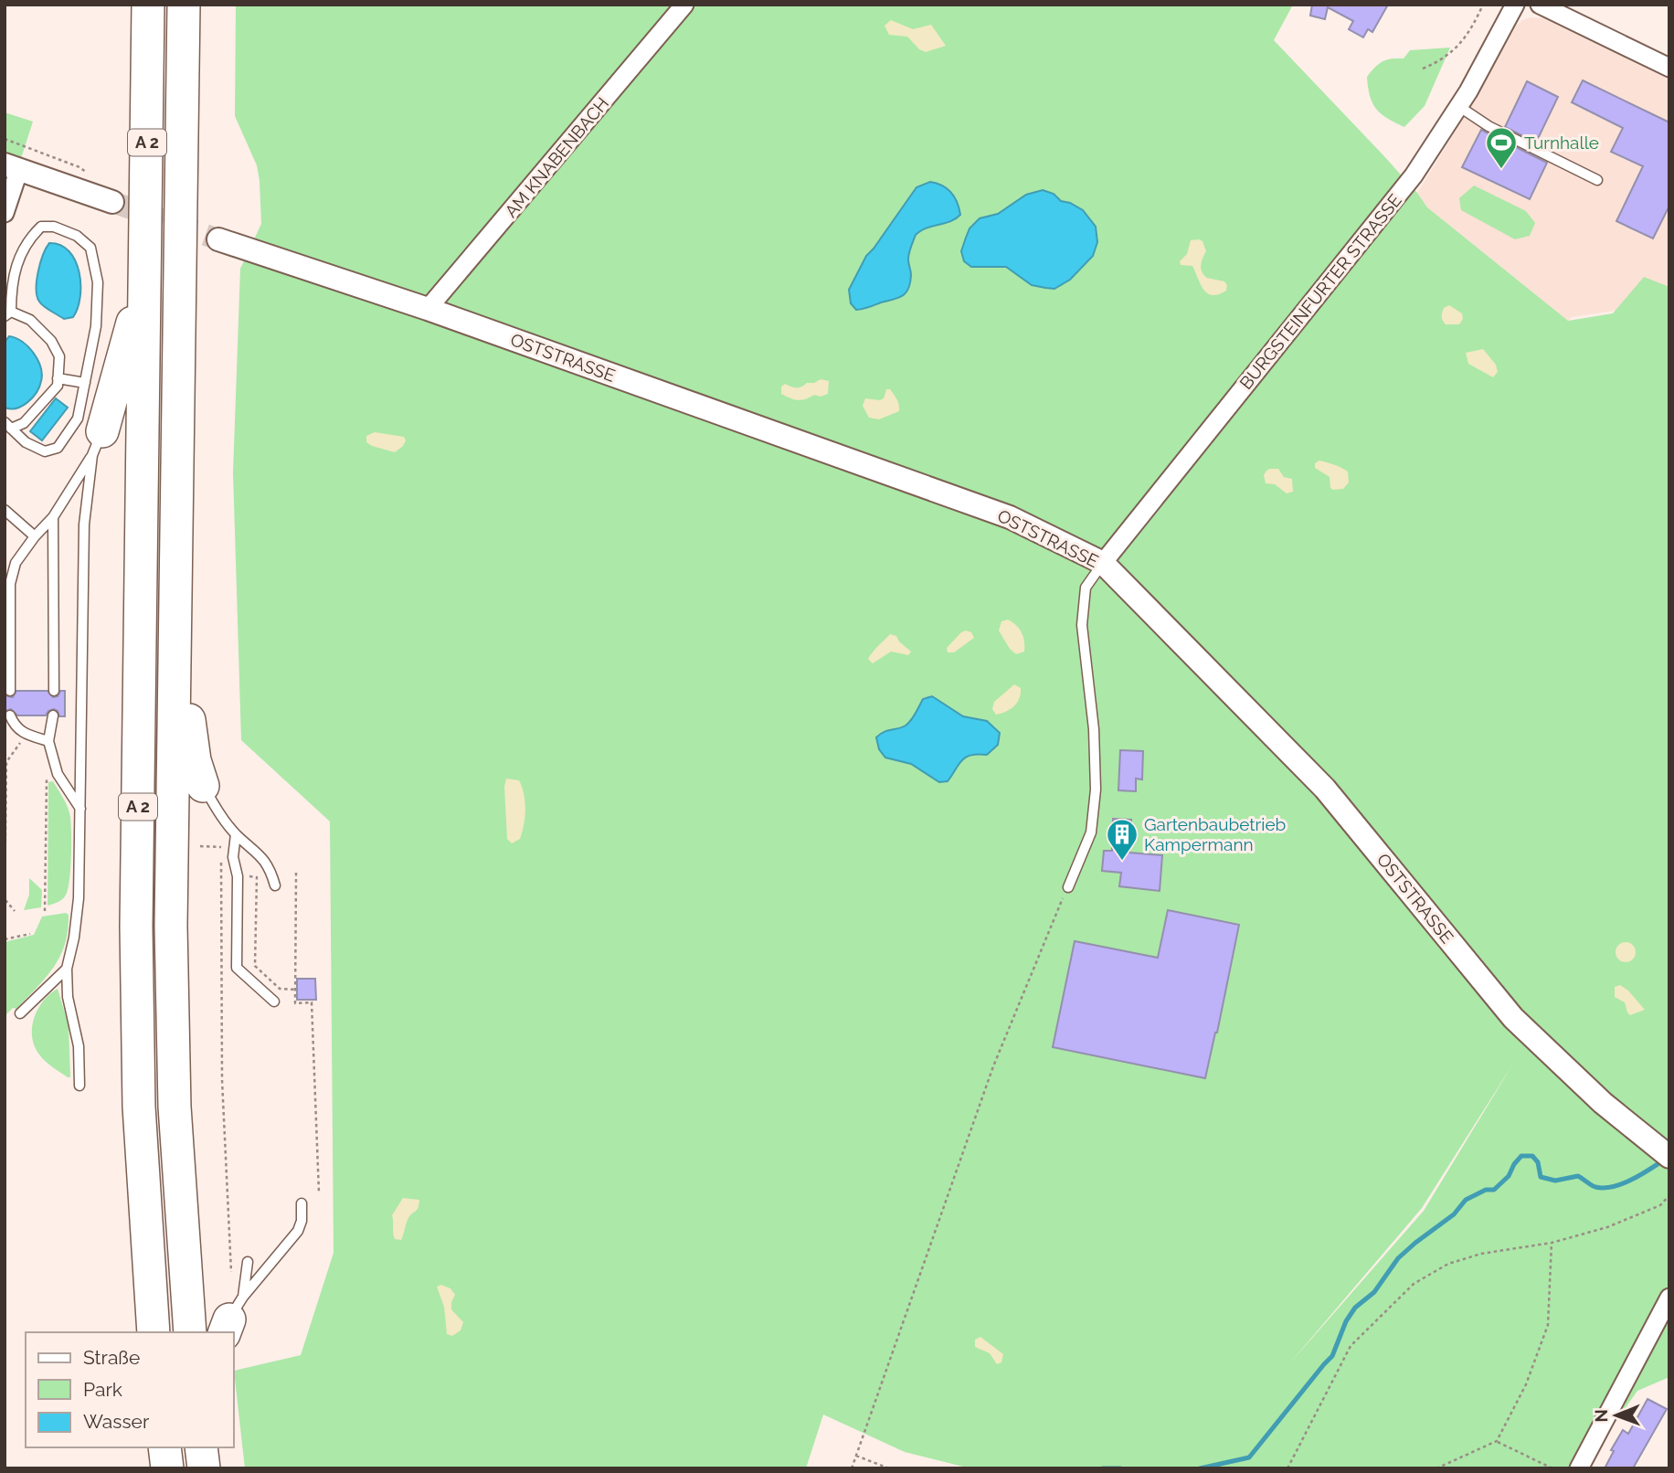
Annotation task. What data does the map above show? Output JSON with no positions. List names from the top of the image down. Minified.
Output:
{"streets":{"highway":["A 2"],"street":["AM KNABENBACH","BURGSTEINFURTER STRASSE","OSTSTRASSE"]},"crossings":[["AM KNABENBACH","OSTSTRASSE"],["BURGSTEINFURTER STRASSE","OSTSTRASSE"]],"places":{"sports":["Turnhalle"],"building":["Gartenbaubetrieb Kampermann"]},"legend":["Straße","Park","Wasser"],"north":"left"}
